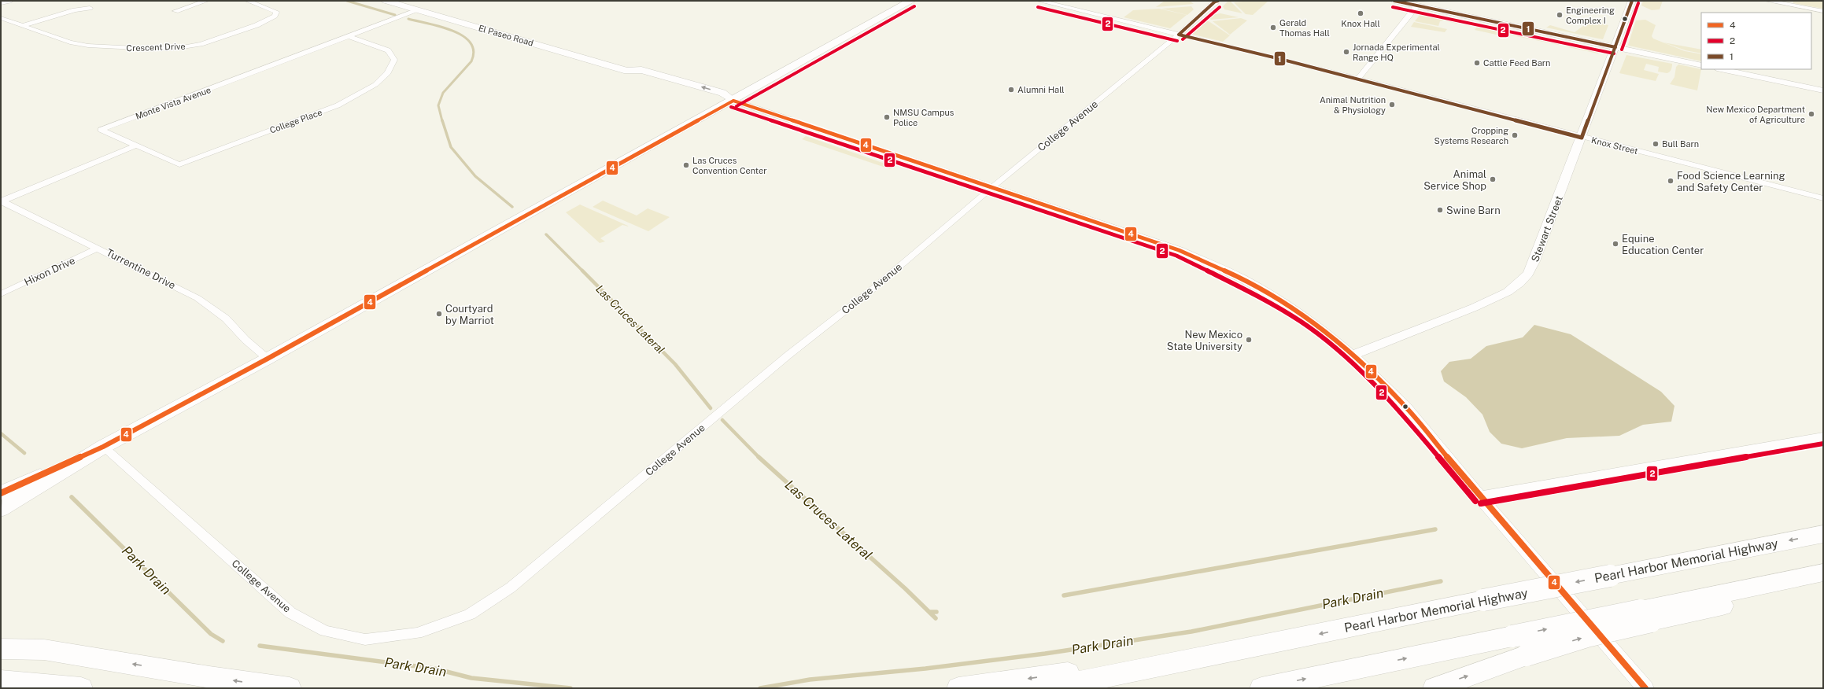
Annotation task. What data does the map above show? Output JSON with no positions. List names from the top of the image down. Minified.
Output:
{"streets":{"highway":["Pearl Harbor Memorial Highway"],"main road":["El Paseo Road"],"street":["Crescent Drive","Monte Vista Avenue","College Place","College Avenue","Knox Street","Stewart Street","Turrentine Drive","Hixon Drive"]},"crossings":[["El Paseo Road","Monte Vista Avenue"],["Monte Vista Avenue","College Place"],["College Avenue","Knox Street"],["Knox Street","Stewart Street"],["Turrentine Drive","Hixon Drive"]],"water":["Las Cruces Lateral","Park Drain"],"places":["Knox Hall","Engineering Complex I","Gerald Thomas Hall","Jornada Experimental Range HQ","Cattle Feed Barn","Alumni Hall","Animal Nutrition & Physiology","New Mexico Department of Agriculture","NMSU Campus Police","Cropping Systems Research","Bull Barn","Las Cruces Convention Center","Animal Service Shop","Food Science Learning and Safety Center","Swine Barn","Equine Education Center","Courtyard by Marriot","New Mexico State University"],"lines":["transit line 1","transit line 2","transit line 4"],"legend":["4","2","1"]}
